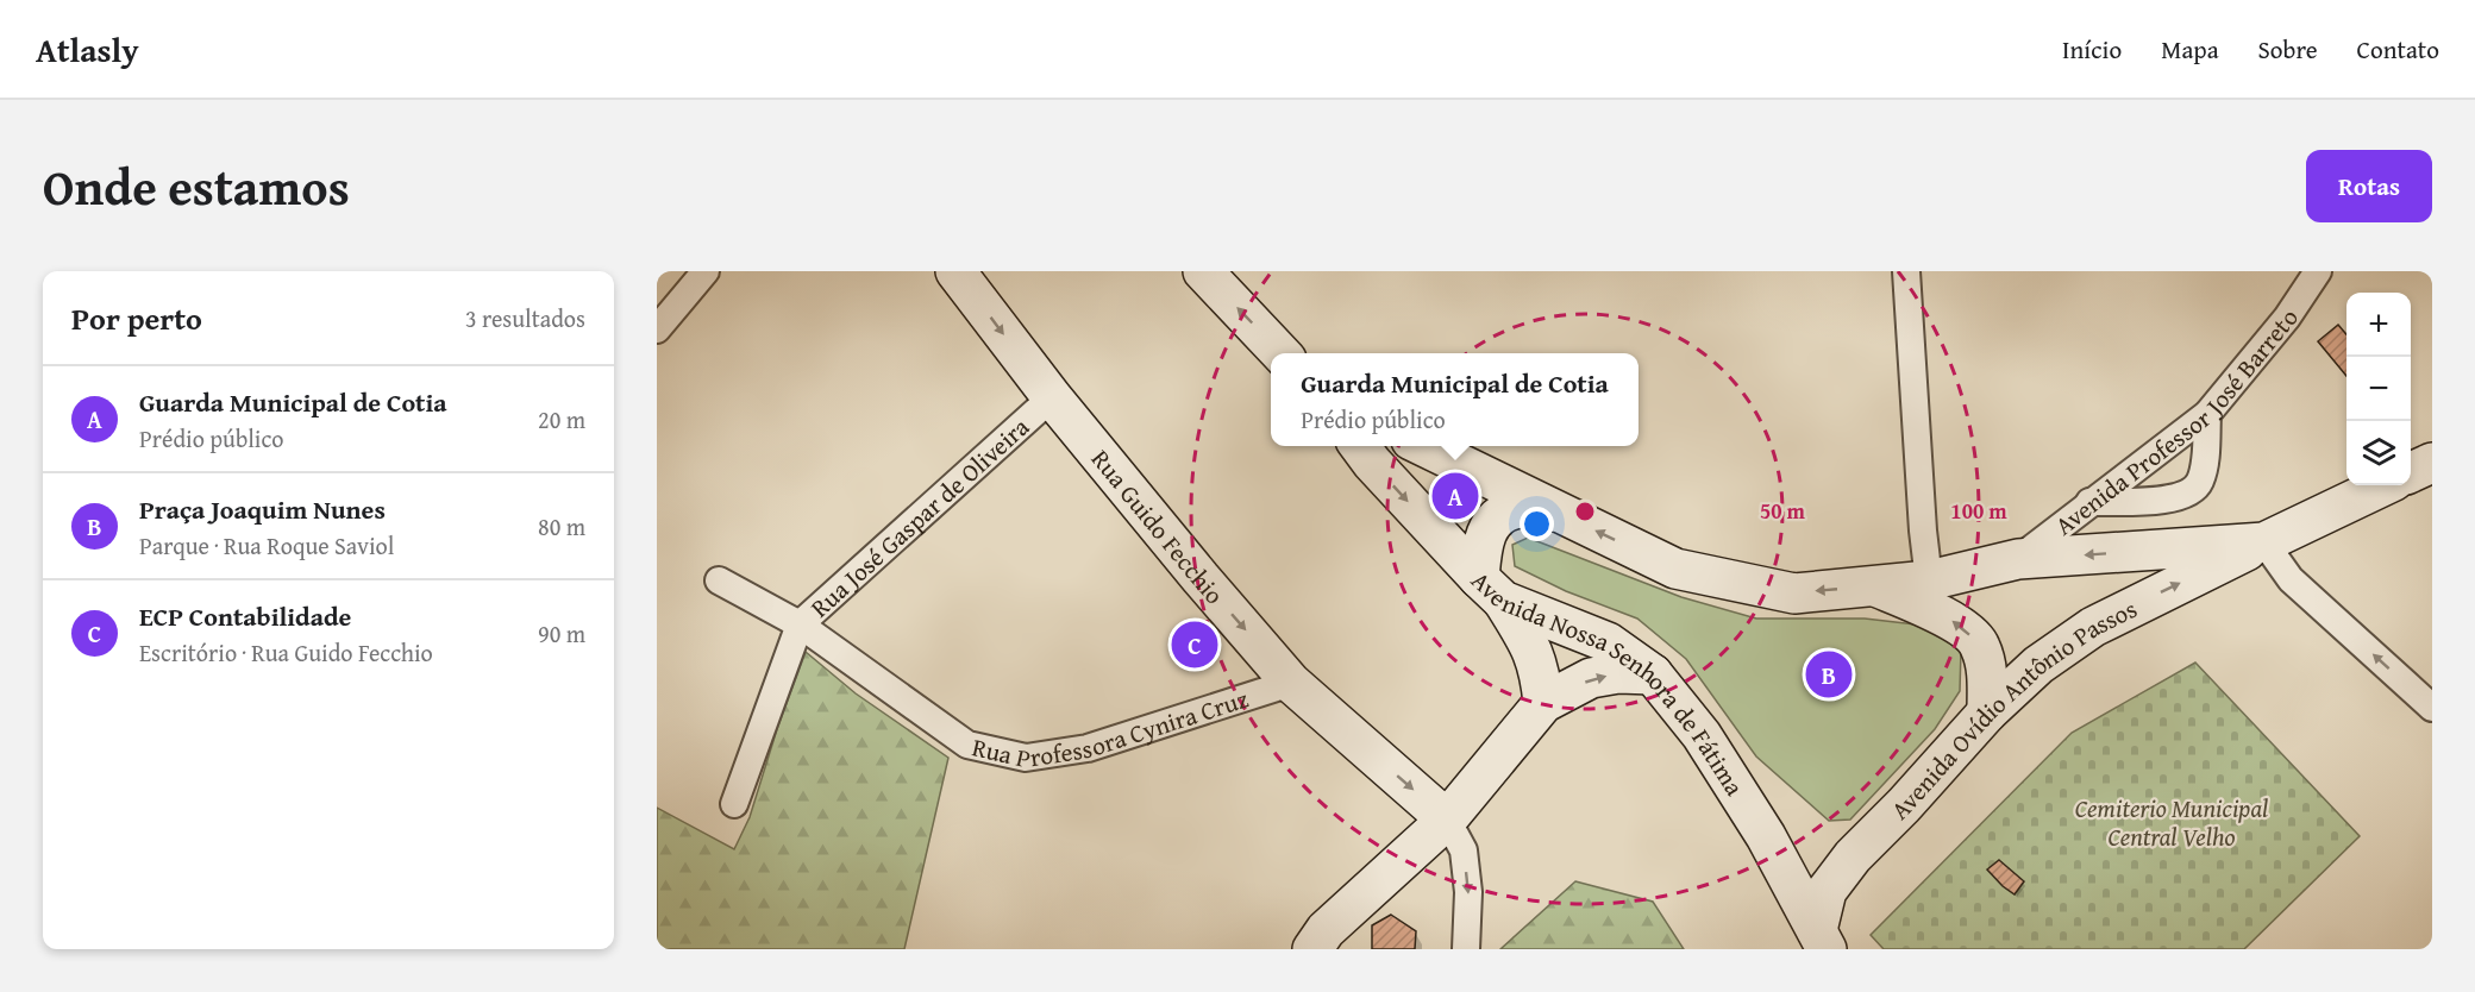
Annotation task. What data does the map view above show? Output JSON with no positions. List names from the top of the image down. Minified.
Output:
{"streets":{"main road":["Rua Guido Fecchio","Avenida Nossa Senhora de Fátima","Avenida Ovídio Antônio Passos"],"street":["Avenida Professor José Barreto","Rua José Gaspar de Oliveira","Rua Professora Cynira Cruz"]},"crossings":[["Rua José Gaspar de Oliveira","Rua Guido Fecchio"],["Rua José Gaspar de Oliveira","Rua Professora Cynira Cruz"],["Rua Guido Fecchio","Rua Professora Cynira Cruz"],["Avenida Nossa Senhora de Fátima","Avenida Ovídio Antônio Passos"]],"parks":["Cemiterio Municipal Central Velho"],"page":{"header":"Atlasly","nav":["Início","Mapa","Sobre","Contato"],"title":"Onde estamos","buttons":"Rotas","heading":["Por perto","3 resultados"],"map_buttons":["+","−"],"popup":["Guarda Municipal de Cotia","Prédio público"],"list":[{"mark":"A","name":"Guarda Municipal de Cotia","note":"Prédio público","value":"20 m"},{"mark":"B","name":"Praça Joaquim Nunes","note":"Parque · Rua Roque Saviol","value":"80 m"},{"mark":"C","name":"ECP Contabilidade","note":"Escritório · Rua Guido Fecchio","value":"90 m"}],"pins":["A","C","B"]},"rings":["50 m","100 m"]}
